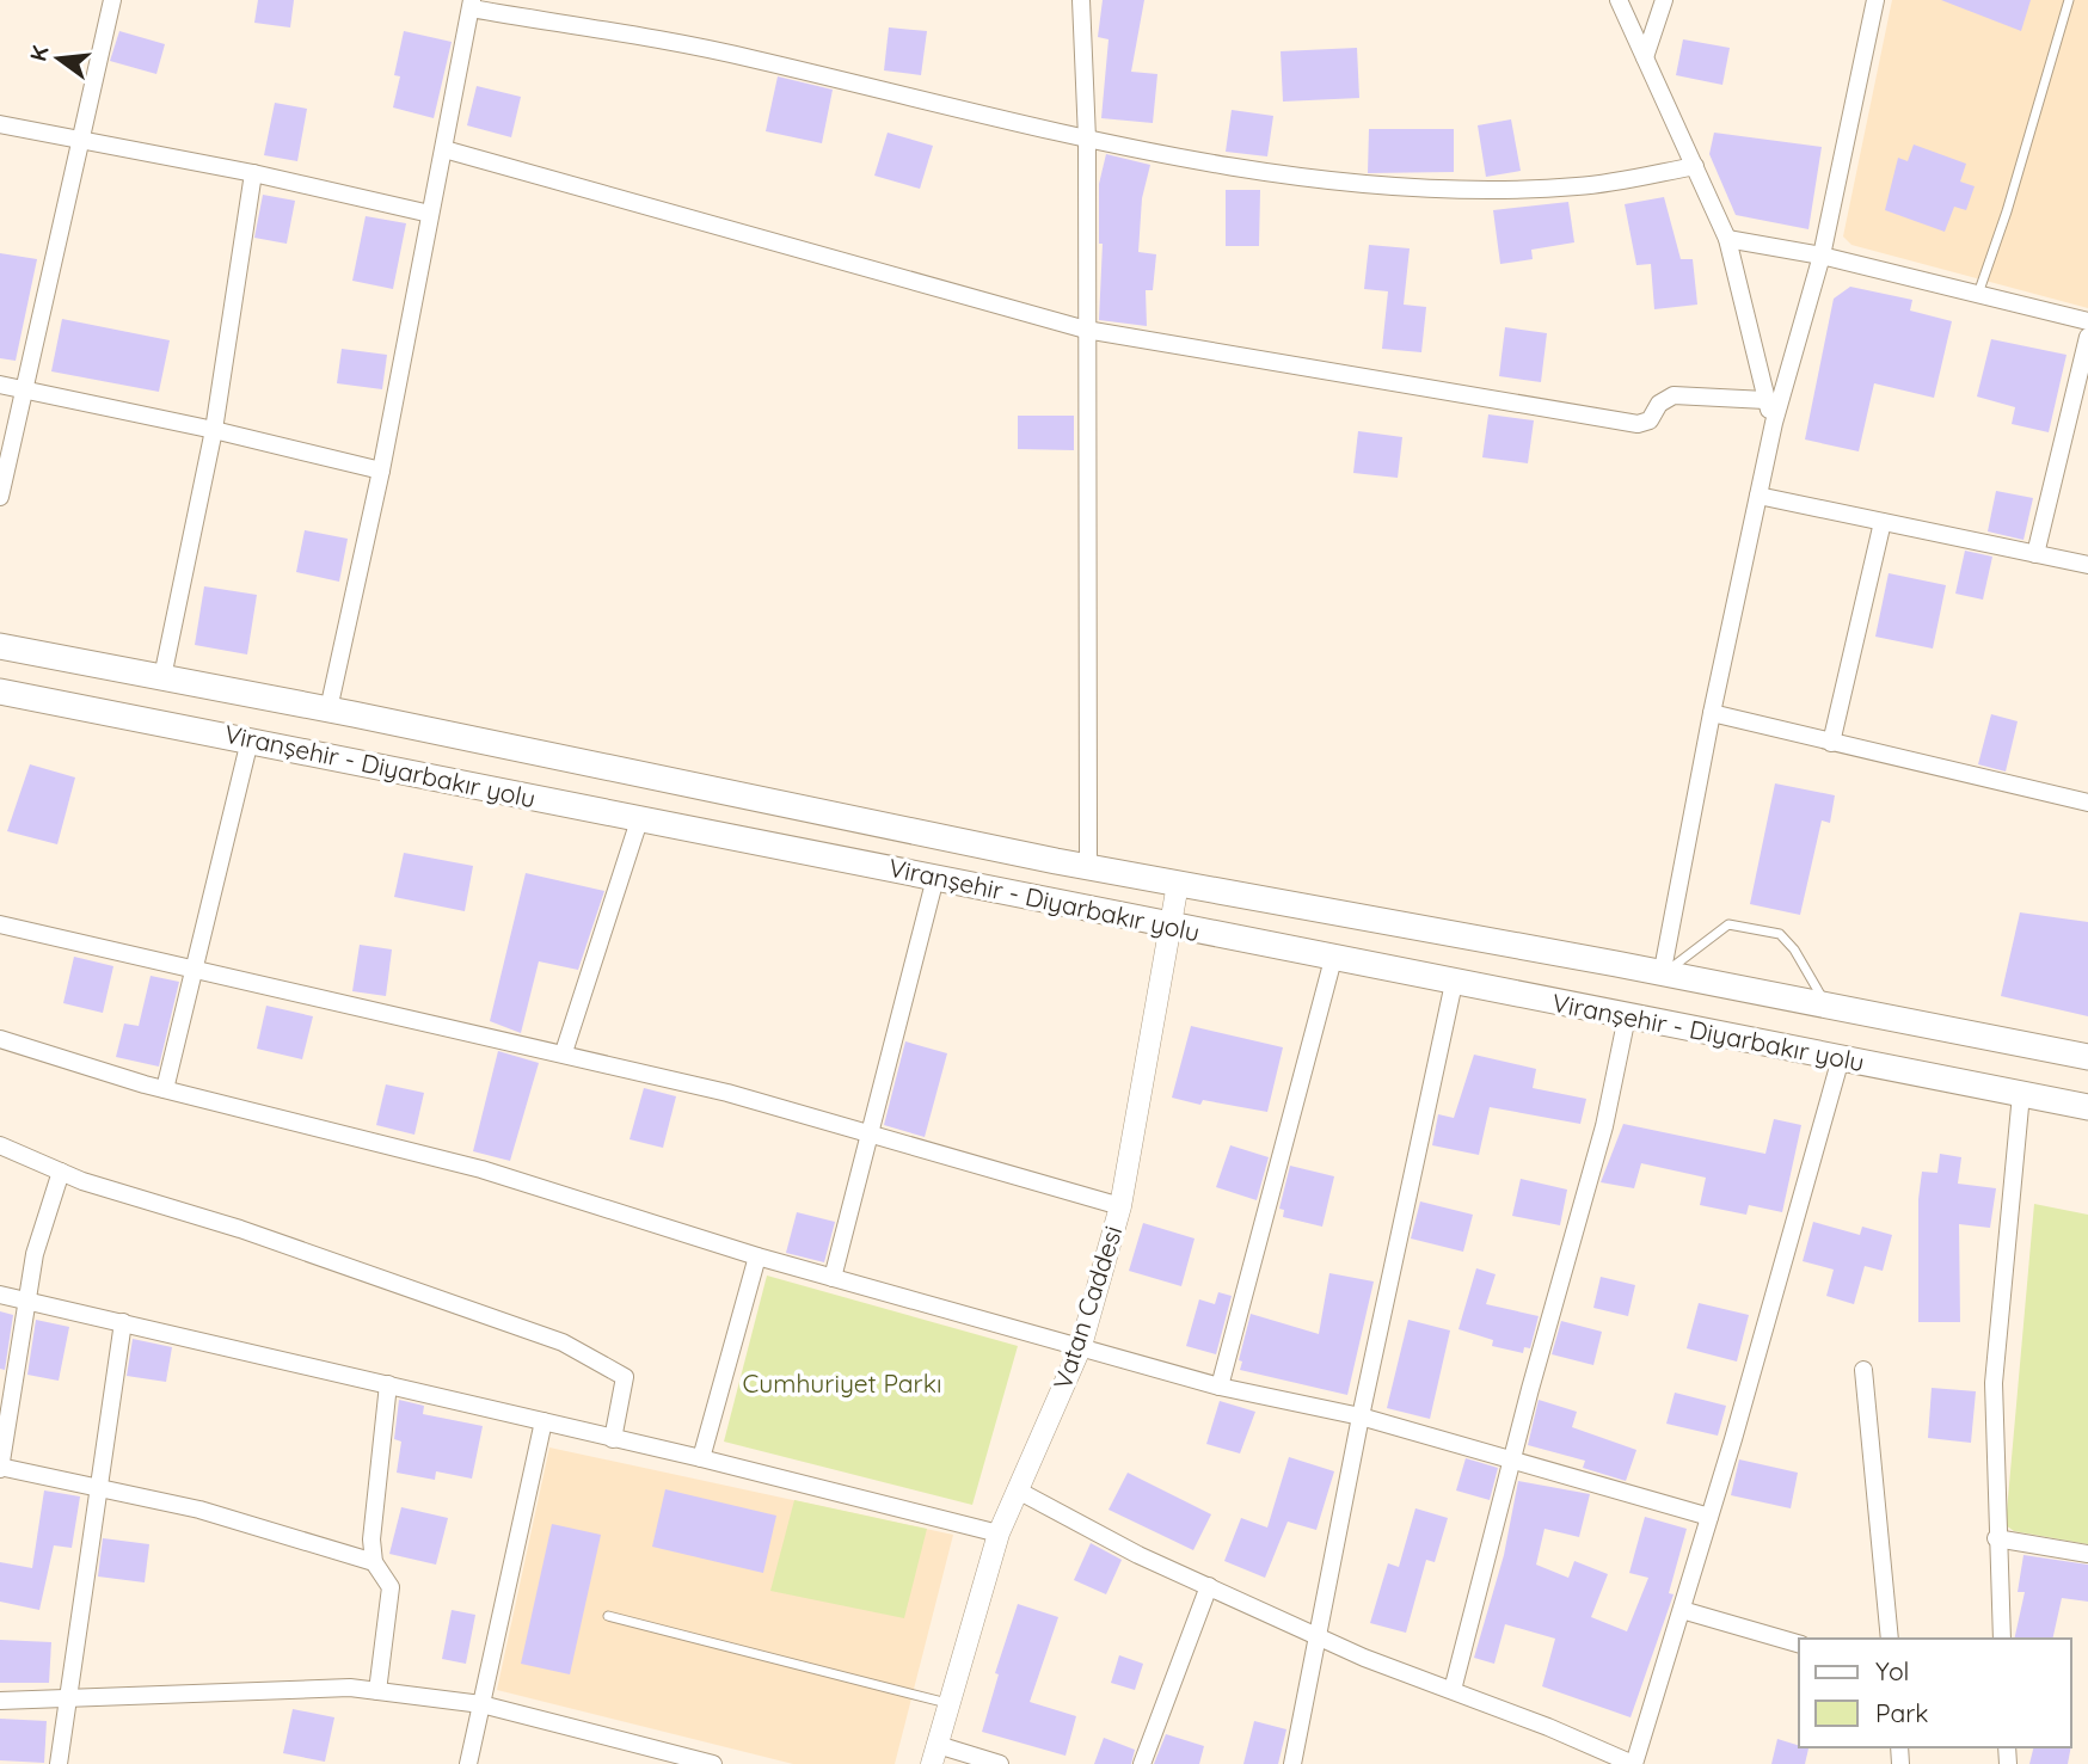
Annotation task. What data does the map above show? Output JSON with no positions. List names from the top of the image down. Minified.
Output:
{"streets":{"main road":["Viranşehir - Diyarbakır yolu"],"street":["Vatan Caddesi"]},"crossings":[["Viranşehir - Diyarbakır yolu","Vatan Caddesi"]],"parks":["Cumhuriyet Parkı"],"legend":["Yol","Park"],"north":"left"}
